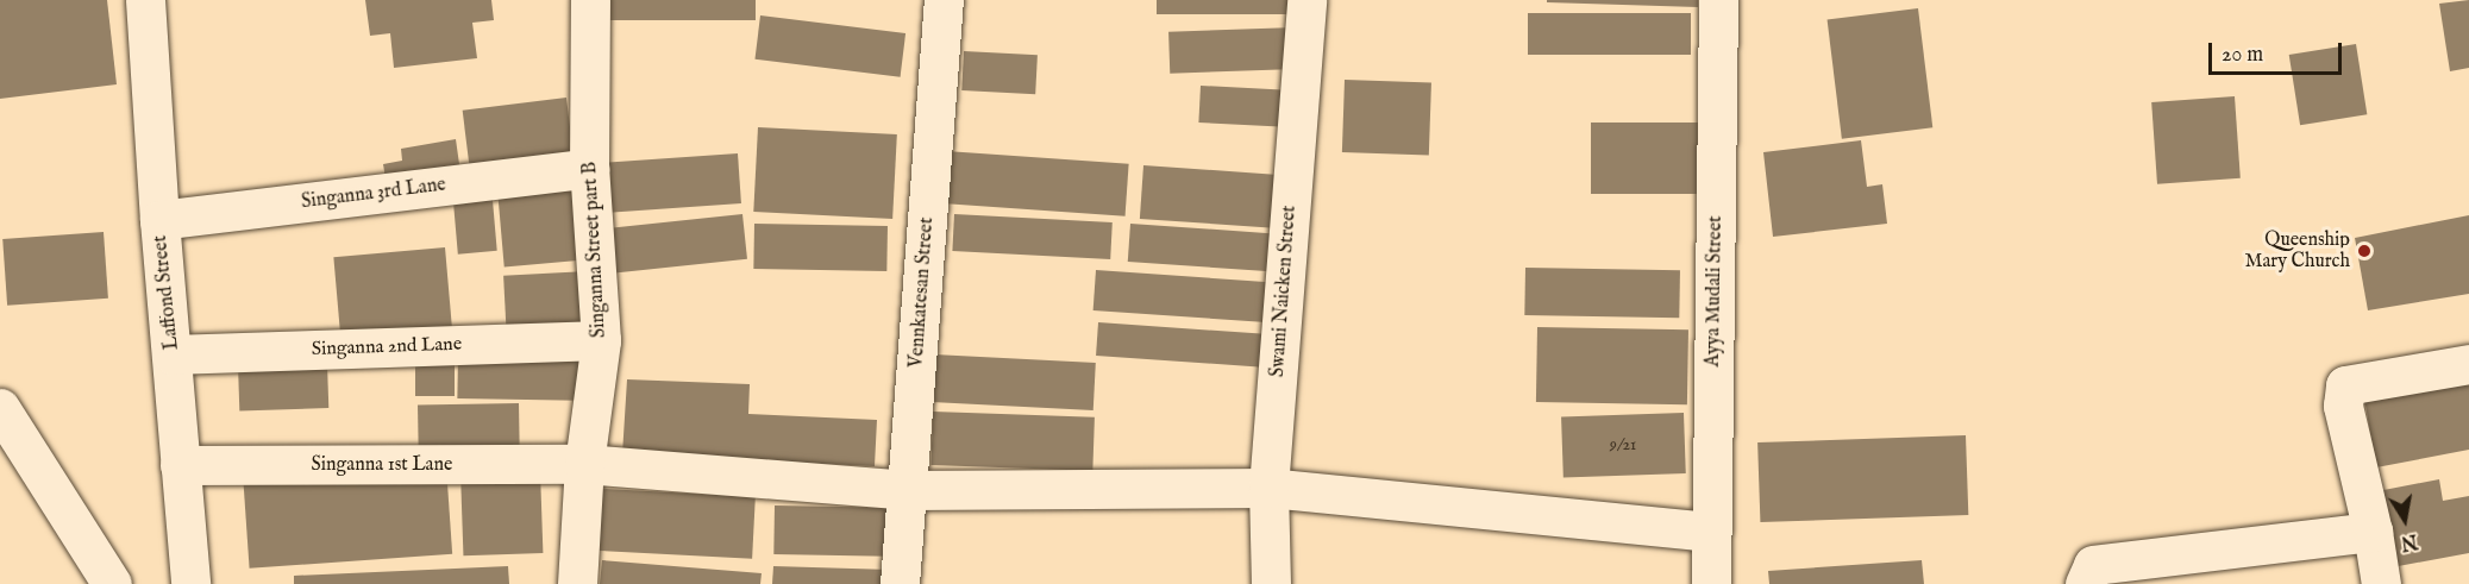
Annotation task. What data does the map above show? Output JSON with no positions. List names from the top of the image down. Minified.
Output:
{"streets":{"street":["Singanna 3rd Lane","Singanna Street part B","Swami Naicken Street","Ayya Mudali Street","Laffond Street","Vennkatesan Street","Singanna 2nd Lane","Singanna 1st Lane"]},"crossings":[["Singanna 3rd Lane","Singanna Street part B"],["Singanna 3rd Lane","Laffond Street"],["Singanna Street part B","Singanna 2nd Lane"],["Singanna Street part B","Singanna 1st Lane"],["Swami Naicken Street","Singanna 1st Lane"],["Ayya Mudali Street","Singanna 1st Lane"],["Laffond Street","Singanna 2nd Lane"],["Laffond Street","Singanna 1st Lane"],["Vennkatesan Street","Singanna 1st Lane"]],"places":["Queenship Mary Church"],"house_numbers":["9/21"],"scale_bar":"20 m","north":"bottom"}
